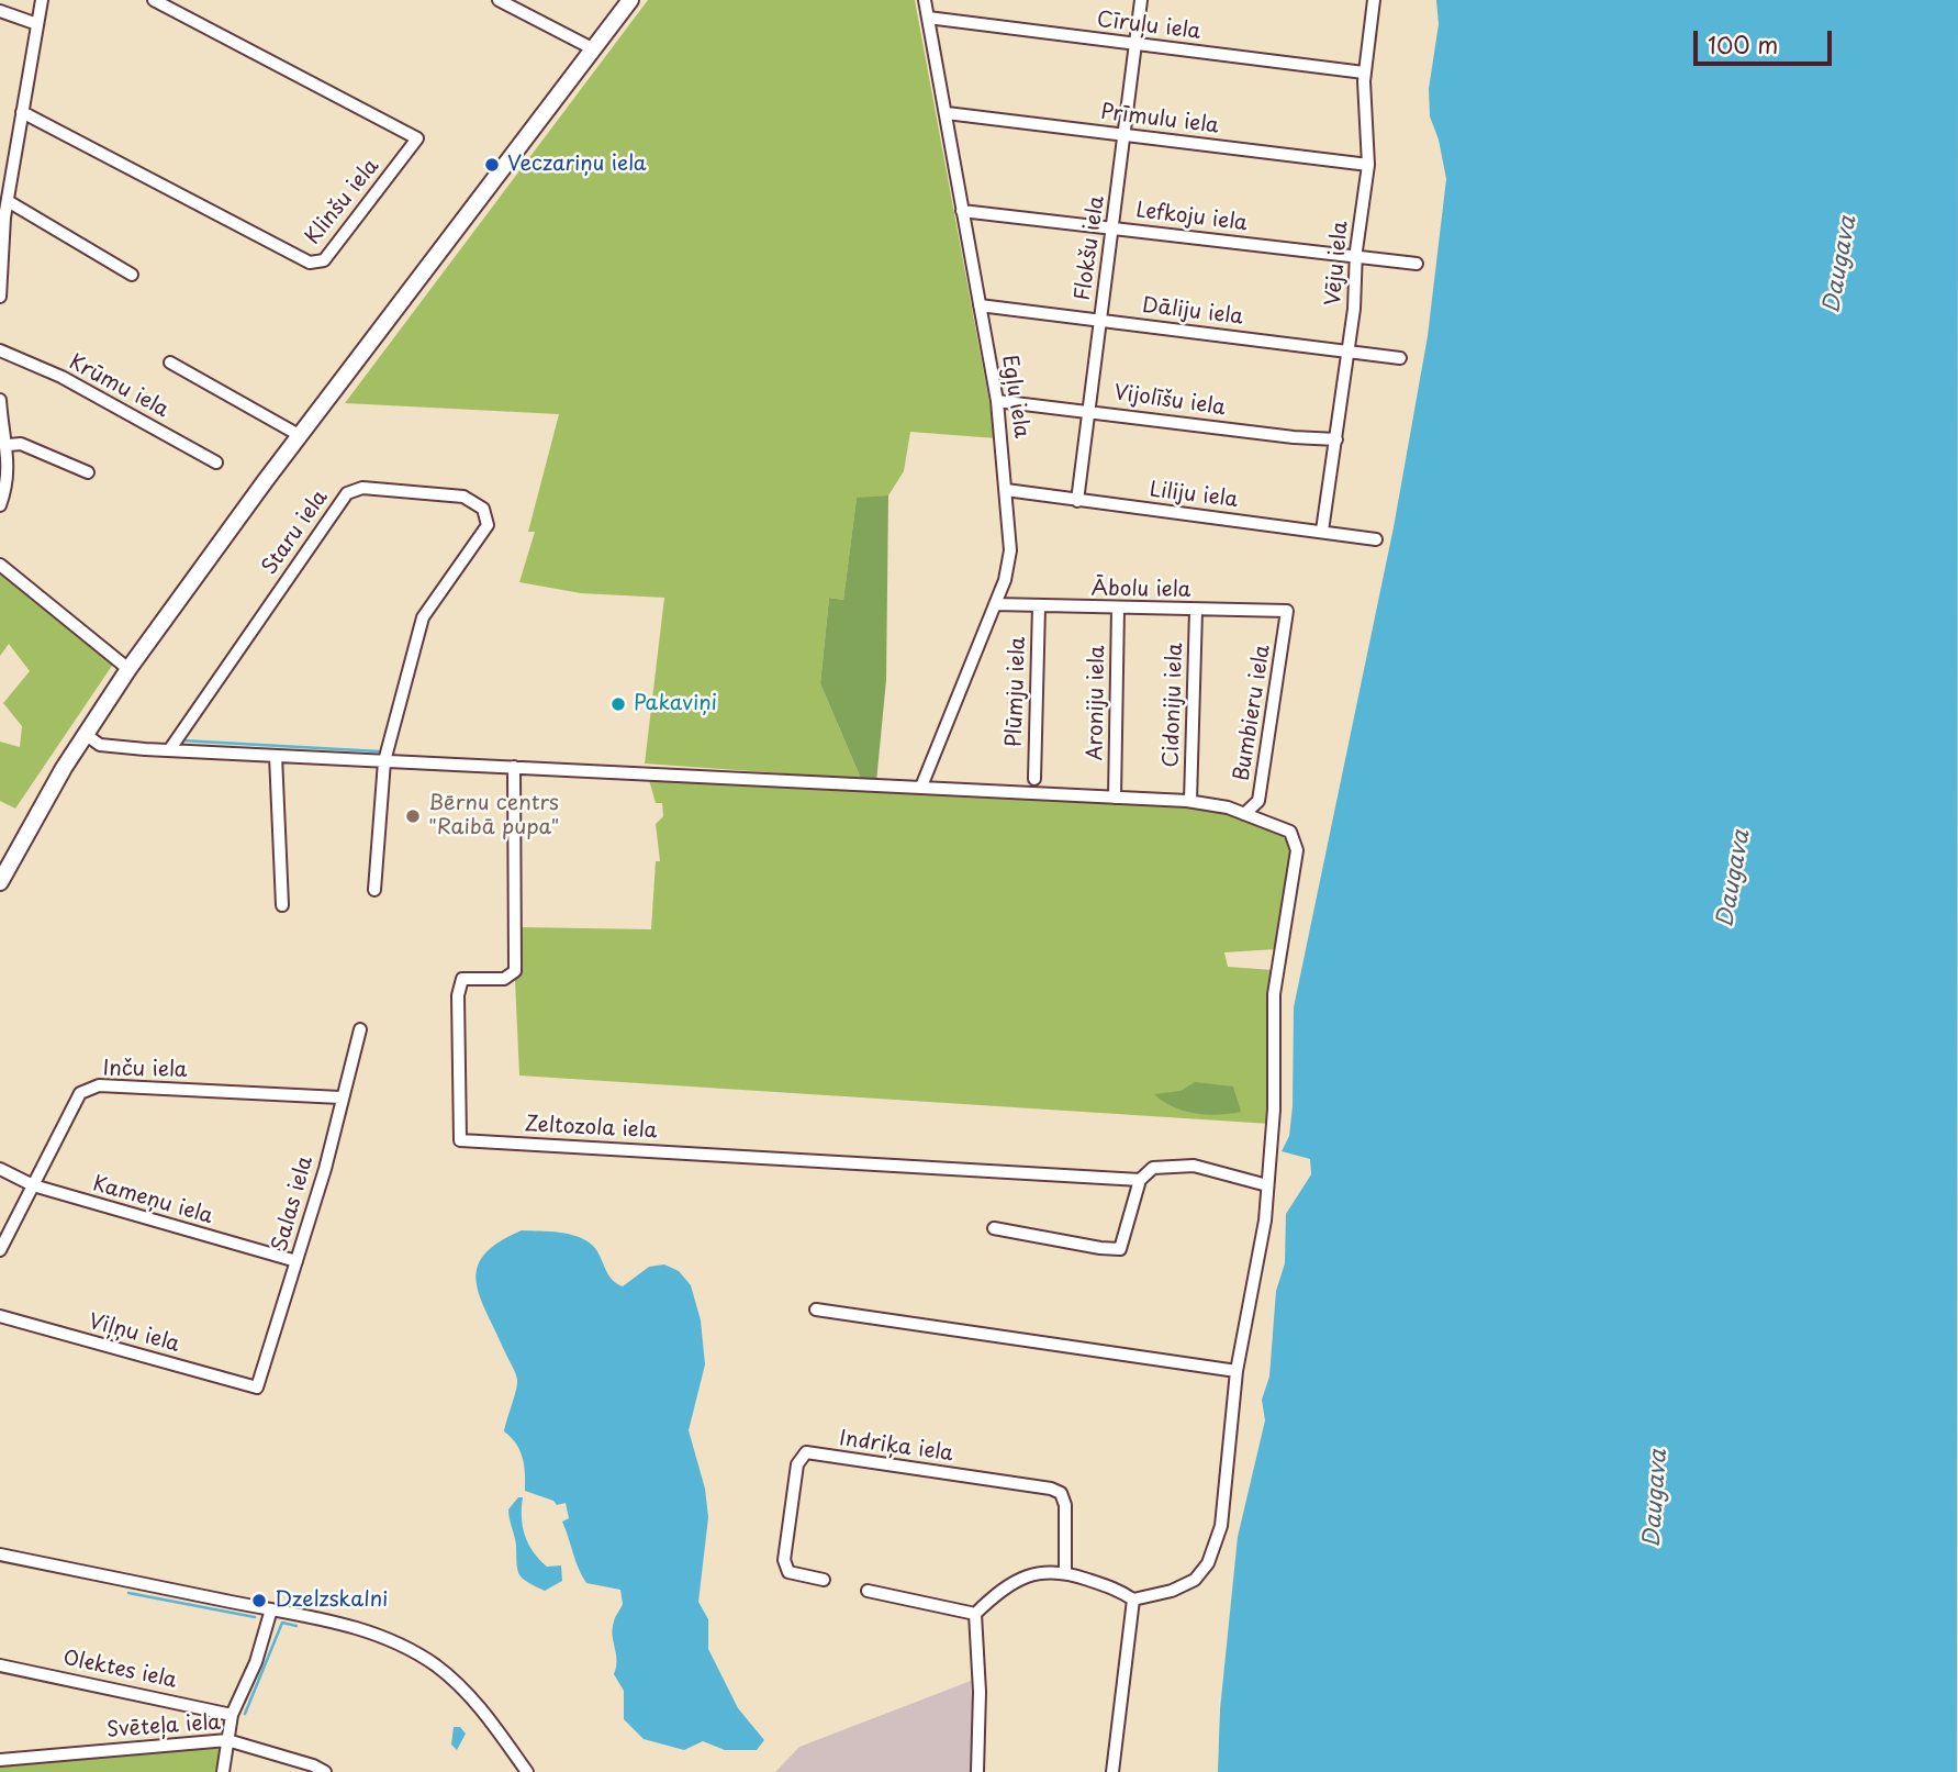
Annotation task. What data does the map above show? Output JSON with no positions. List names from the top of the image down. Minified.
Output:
{"streets":{"street":["Cīruļu iela","Prīmulu iela","Klinšu iela","Lefkoju iela","Flokšu iela","Vēju iela","Dāliju iela","Krūmu iela","Egļu iela","Vijolīšu iela","Liliju iela","Staru iela","Ābolu iela","Plūmju iela","Aroniju iela","Cidoniju iela","Bumbieru iela","Inču iela","Zeltozola iela","Kameņu iela","Salas iela","Viļņu iela","Indriķa iela","Olektes iela","Svēteļa iela"]},"crossings":[["Cīruļu iela","Flokšu iela"],["Cīruļu iela","Vēju iela"],["Cīruļu iela","Egļu iela"],["Prīmulu iela","Flokšu iela"],["Prīmulu iela","Vēju iela"],["Prīmulu iela","Egļu iela"],["Lefkoju iela","Flokšu iela"],["Lefkoju iela","Vēju iela"],["Lefkoju iela","Egļu iela"],["Flokšu iela","Dāliju iela"],["Flokšu iela","Vijolīšu iela"],["Flokšu iela","Liliju iela"],["Vēju iela","Dāliju iela"],["Vēju iela","Vijolīšu iela"],["Vēju iela","Liliju iela"],["Dāliju iela","Egļu iela"],["Egļu iela","Vijolīšu iela"],["Egļu iela","Liliju iela"],["Egļu iela","Ābolu iela"],["Ābolu iela","Plūmju iela"],["Ābolu iela","Aroniju iela"],["Ābolu iela","Cidoniju iela"],["Ābolu iela","Bumbieru iela"],["Inču iela","Kameņu iela"],["Inču iela","Salas iela"],["Kameņu iela","Salas iela"],["Salas iela","Viļņu iela"]],"water":["Daugava"],"places":["Veczariņu iela","Pakaviņi","Bērnu centrs \"Raibā pupa\"","Dzelzskalni"],"scale_bar":"100 m"}
